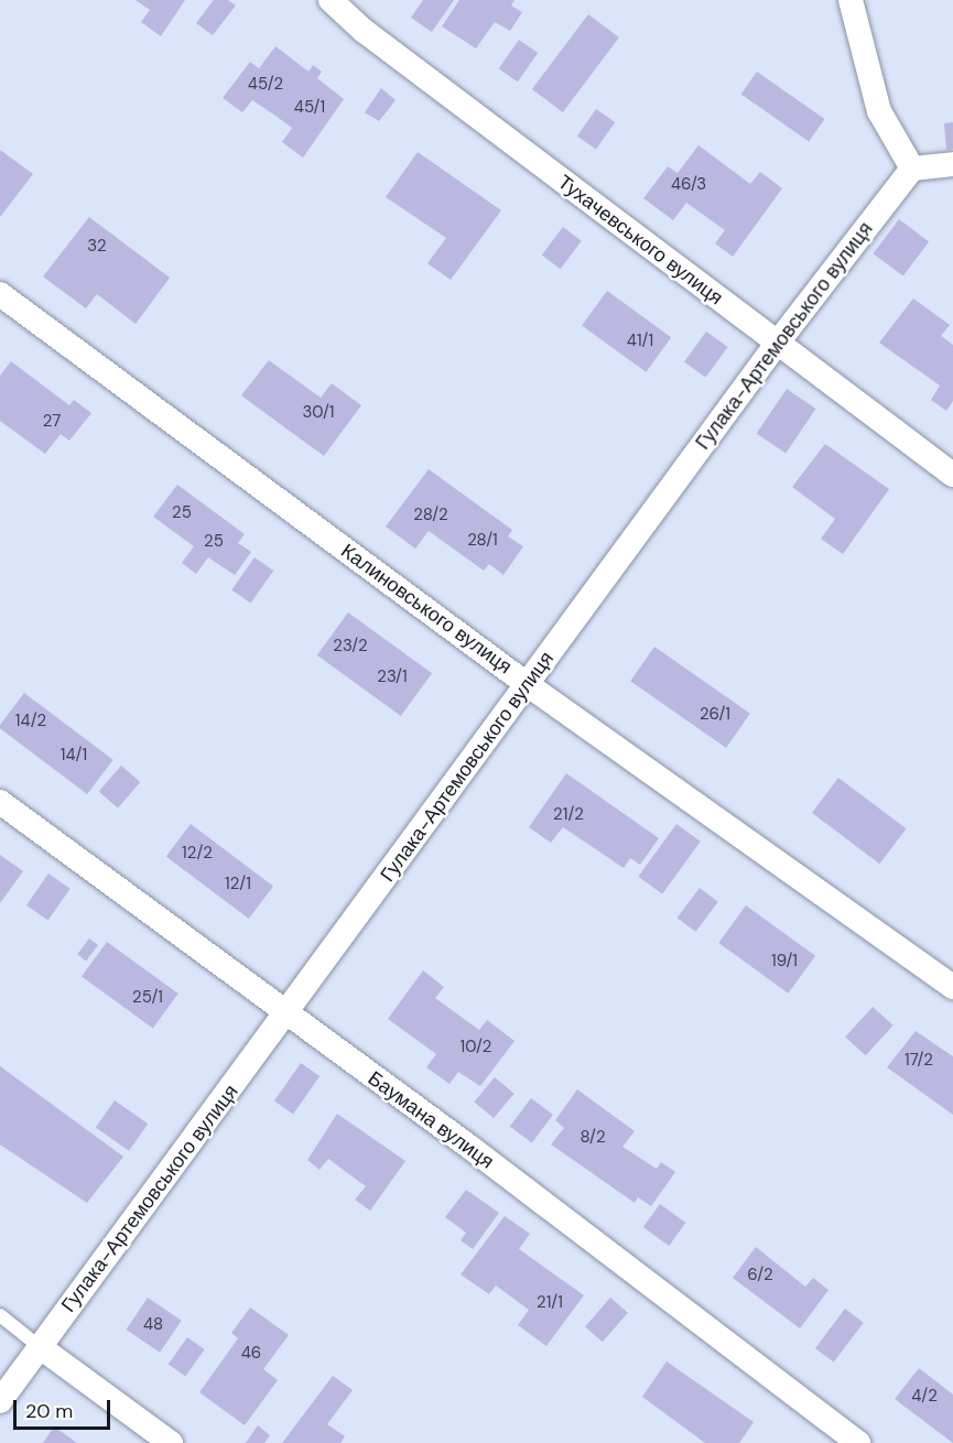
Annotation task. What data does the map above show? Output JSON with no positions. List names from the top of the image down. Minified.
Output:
{"streets":{"street":["Тухачевського вулиця","Гулака-Артемовського вулиця","Калиновського вулиця","Баумана вулиця"]},"crossings":[["Тухачевського вулиця","Гулака-Артемовського вулиця"],["Гулака-Артемовського вулиця","Калиновського вулиця"],["Гулака-Артемовського вулиця","Баумана вулиця"]],"house_numbers":["45/2","45/1","46/3","32","41/1","30/1","27","25","28/2","28/1","25","23/2","23/1","26/1","14/2","14/1","21/2","12/2","12/1","19/1","25/1","10/2","17/2","8/2","6/2","21/1","48","46","4/2"],"scale_bar":"20 m"}
